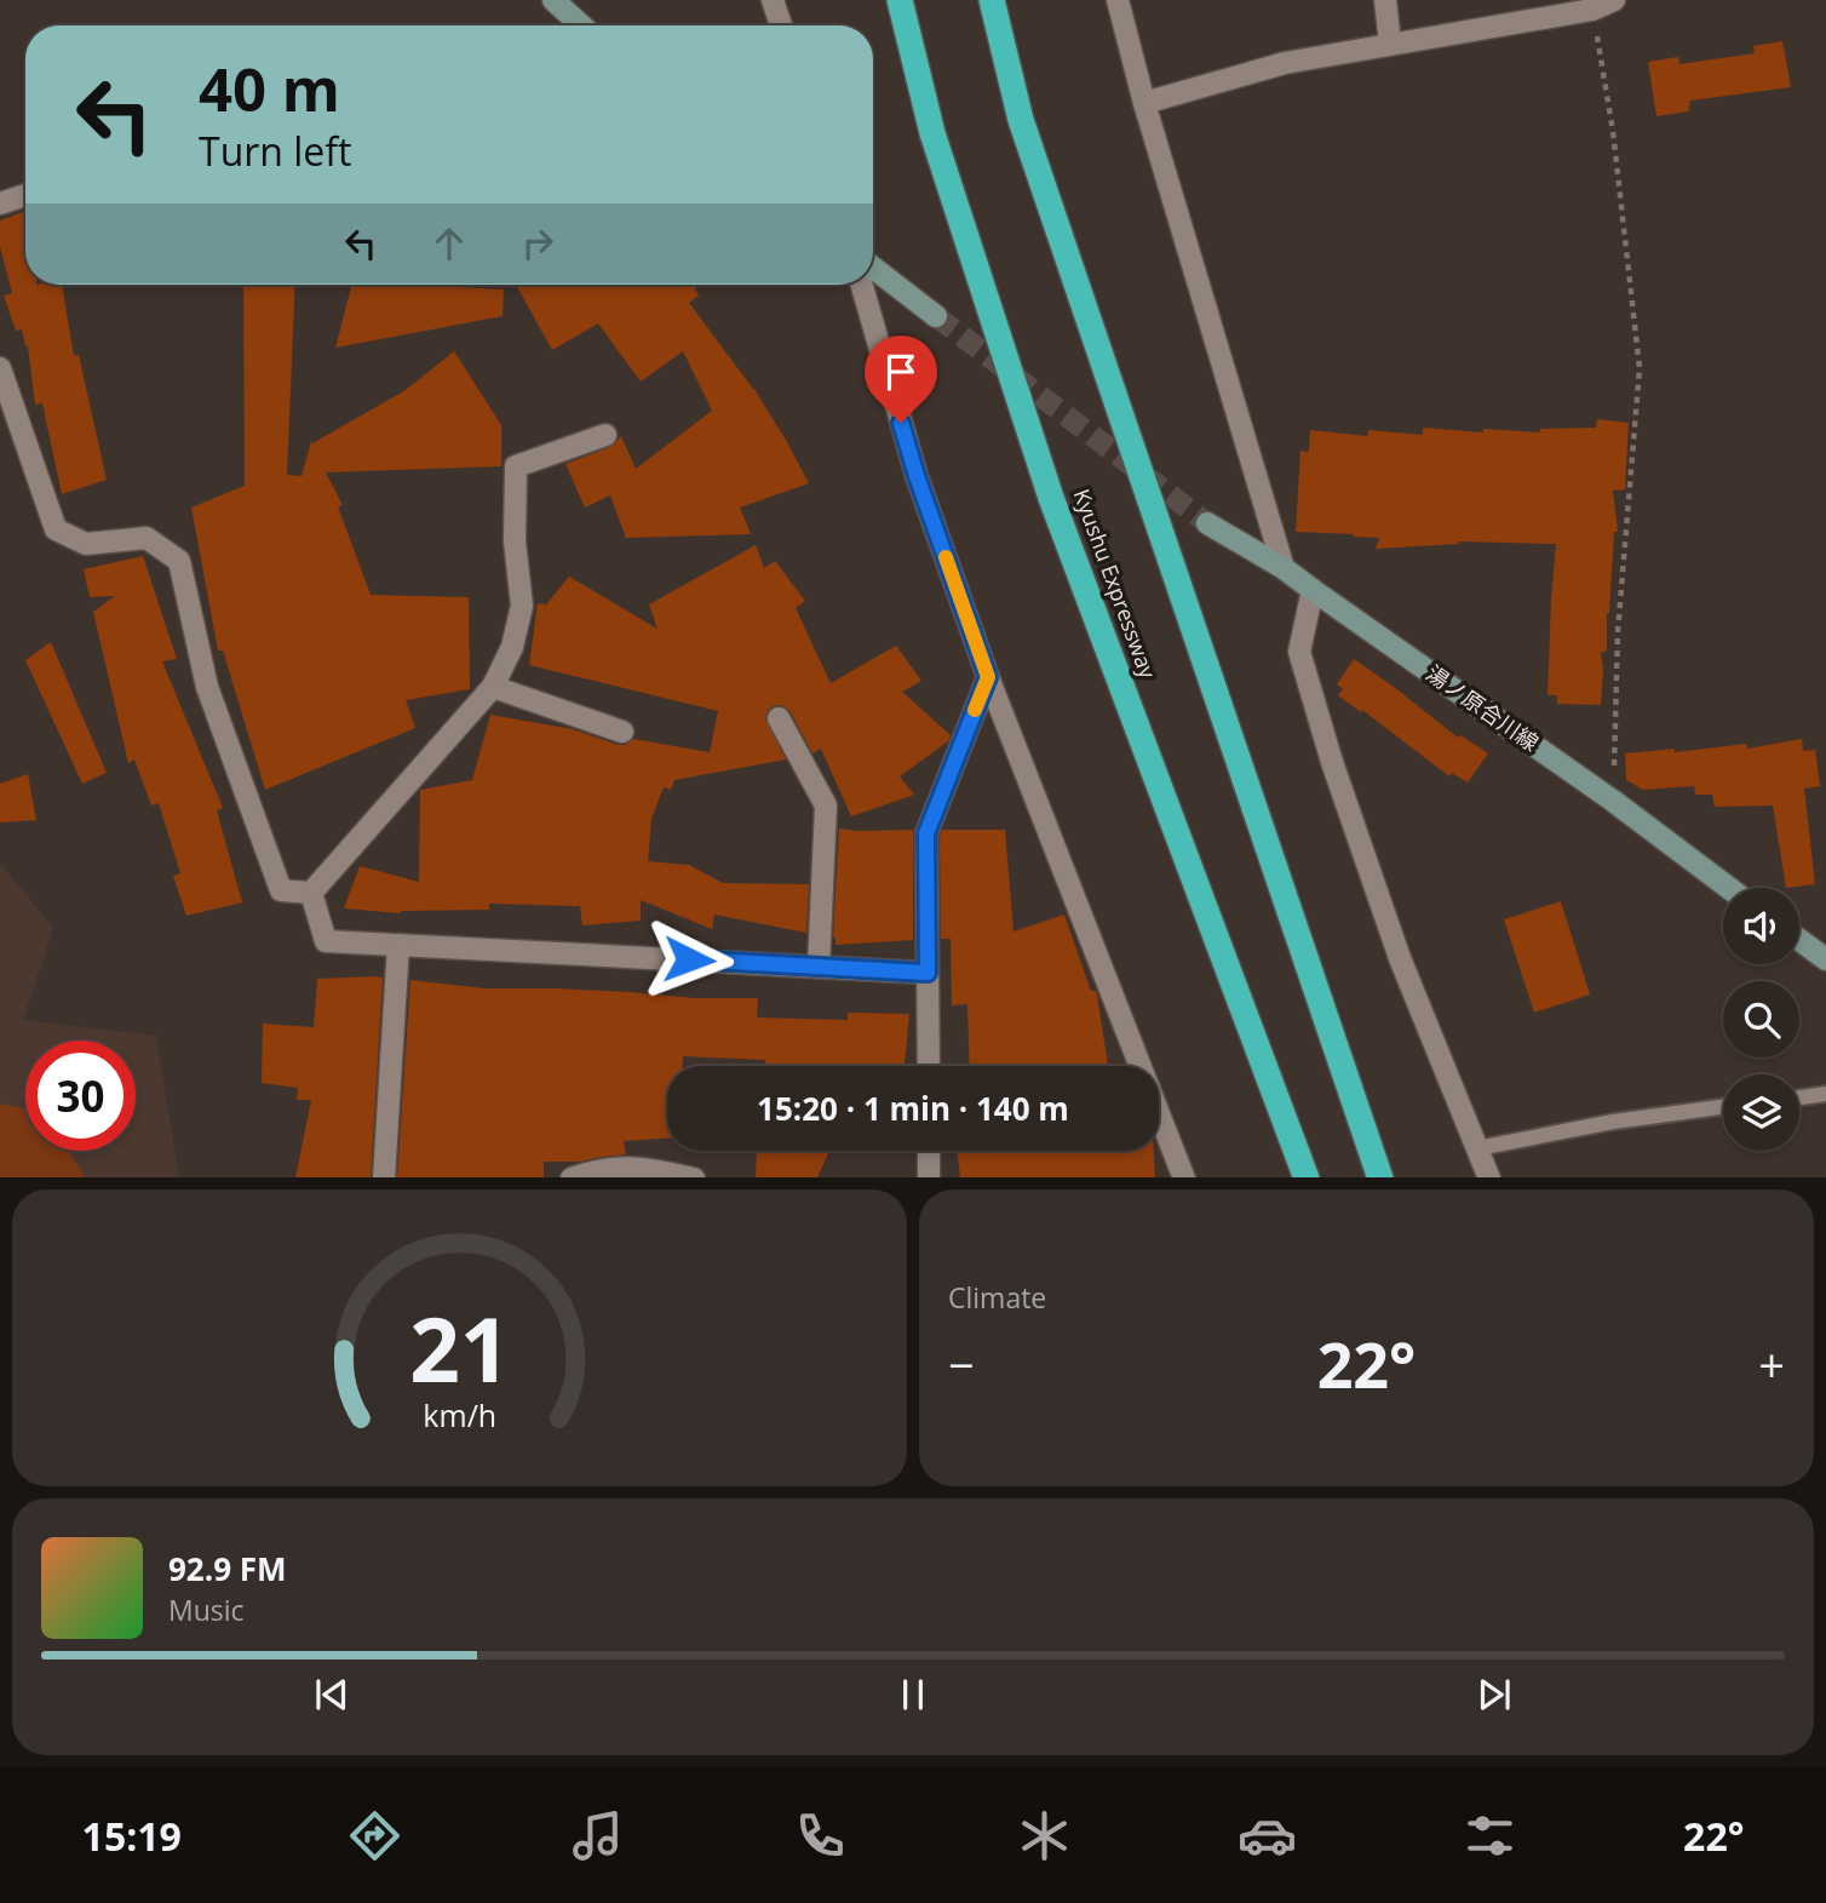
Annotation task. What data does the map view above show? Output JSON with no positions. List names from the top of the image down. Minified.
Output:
{"streets":{"highway":["Kyushu Expressway"],"main road":["湯ノ原合川線"]},"page":{"turn":["40 m","Turn left"],"limit":"30","trip":"15:20 · 1 min · 140 m","tile":"Climate","heat":["−","22°","+"],"song":["92.9 FM","Music"],"tabs":["15:19","22°"],"gauge":["21","km/h"]}}
